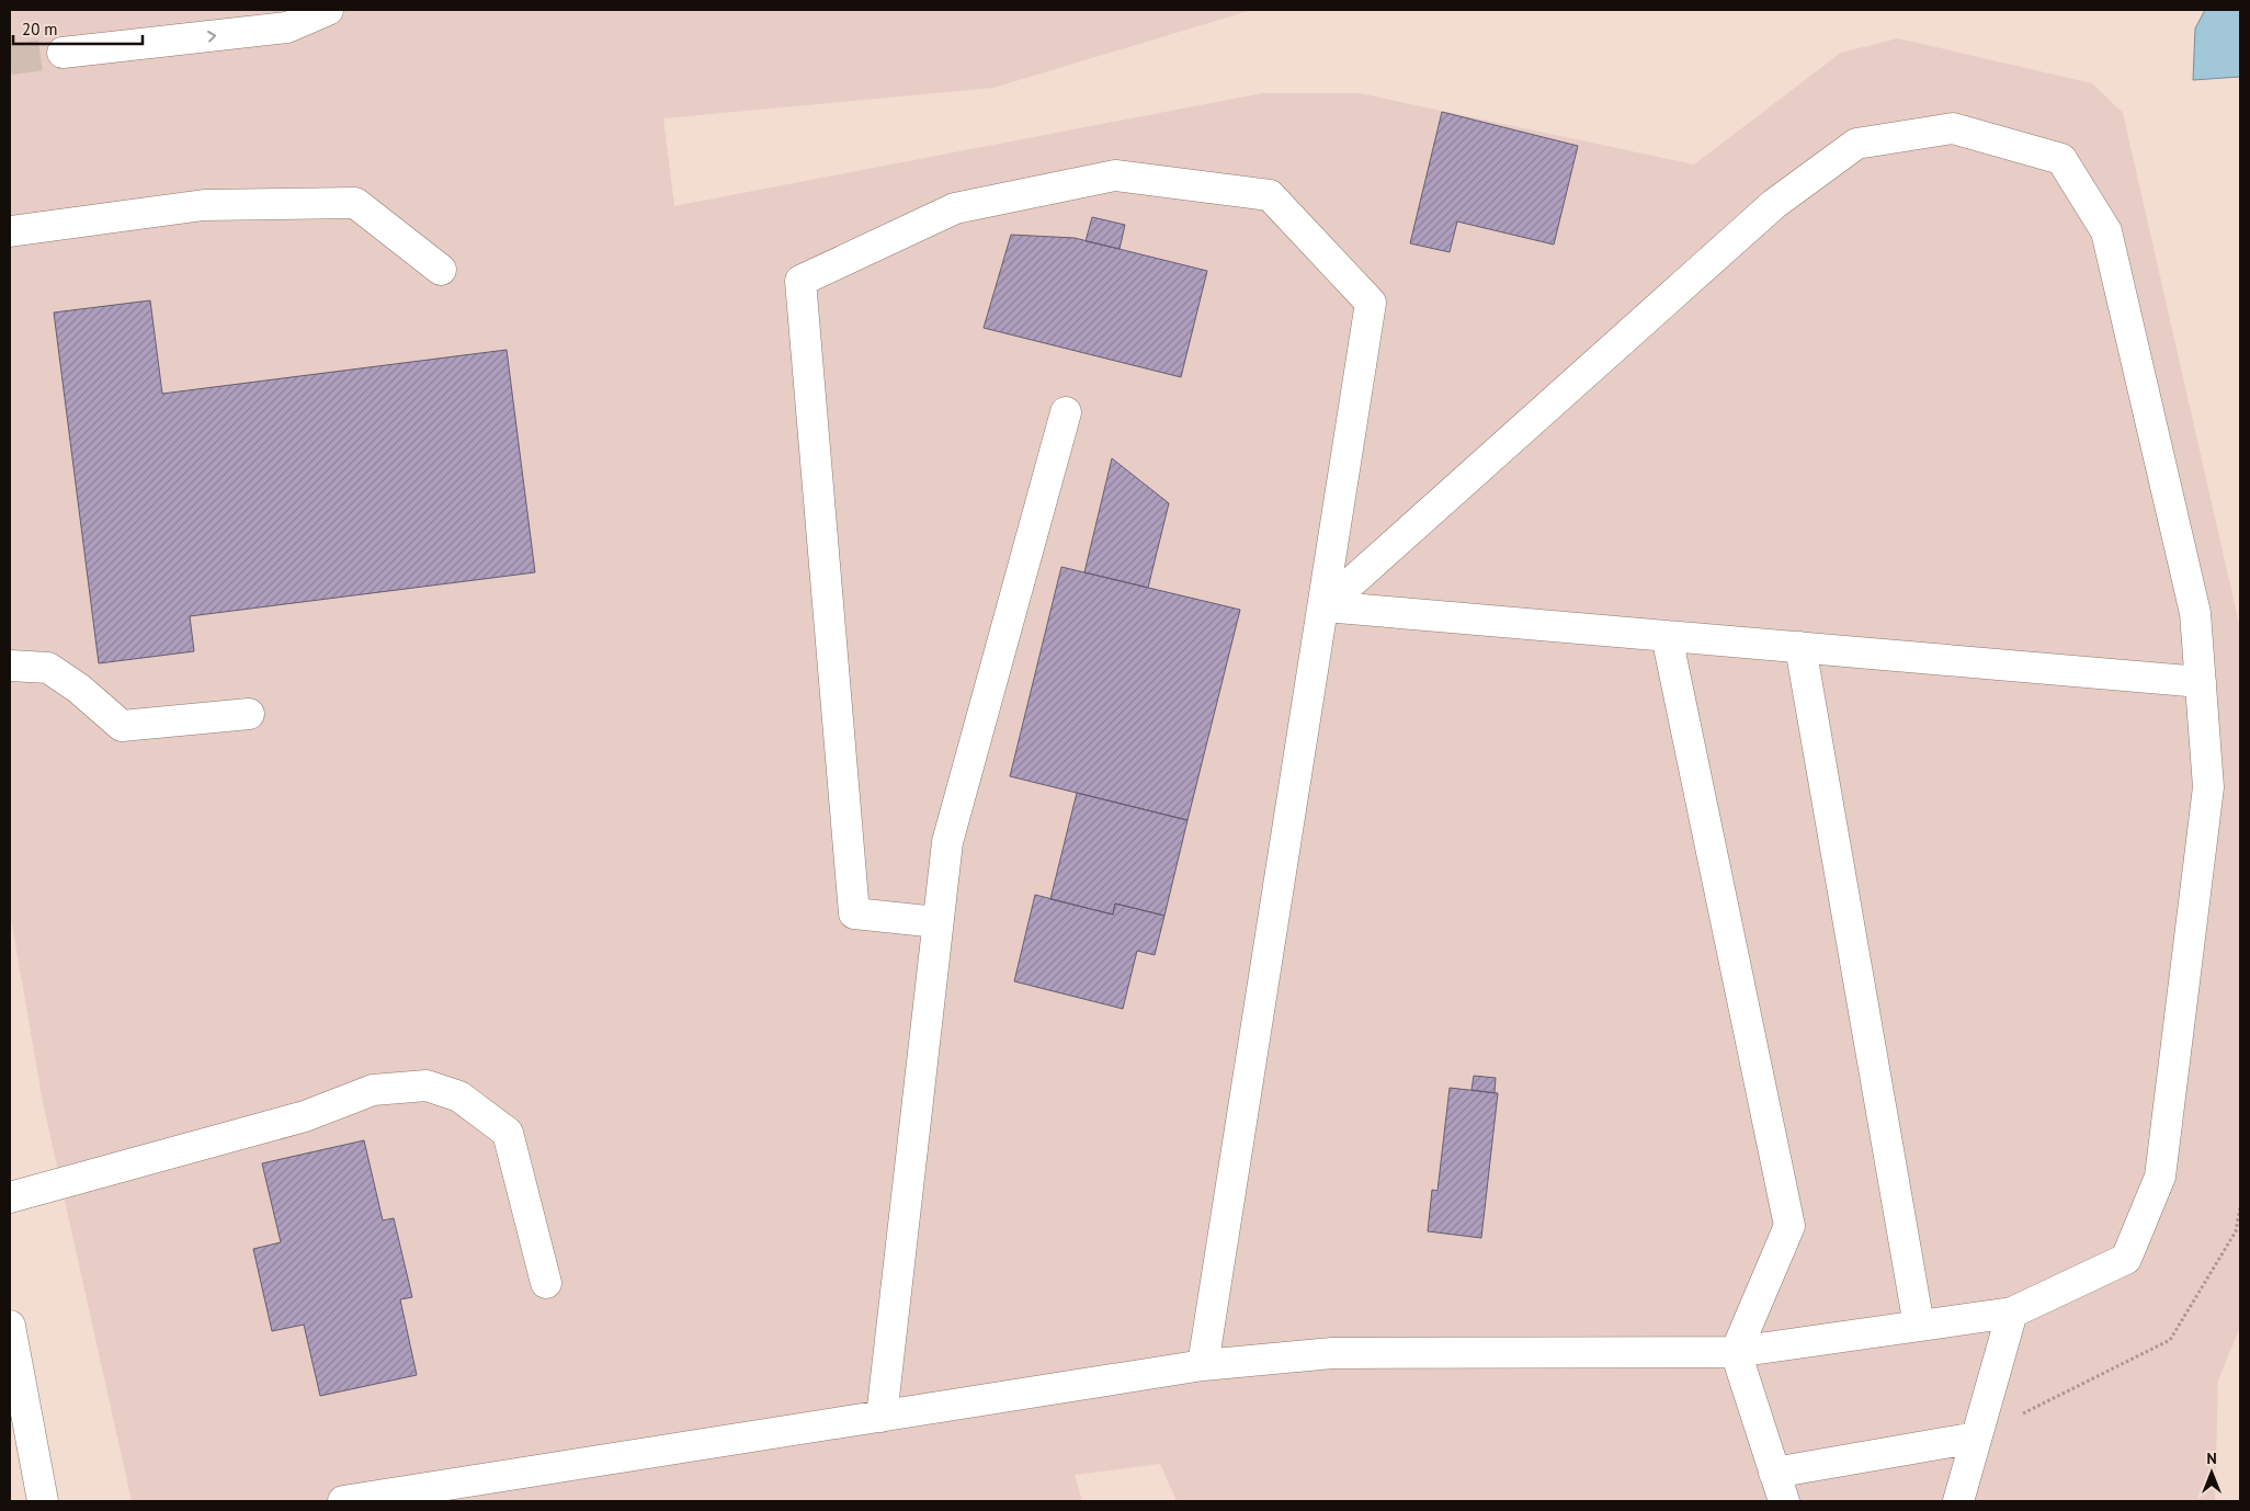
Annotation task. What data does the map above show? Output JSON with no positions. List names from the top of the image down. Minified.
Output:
{"scale_bar":"20 m","north":"top"}
